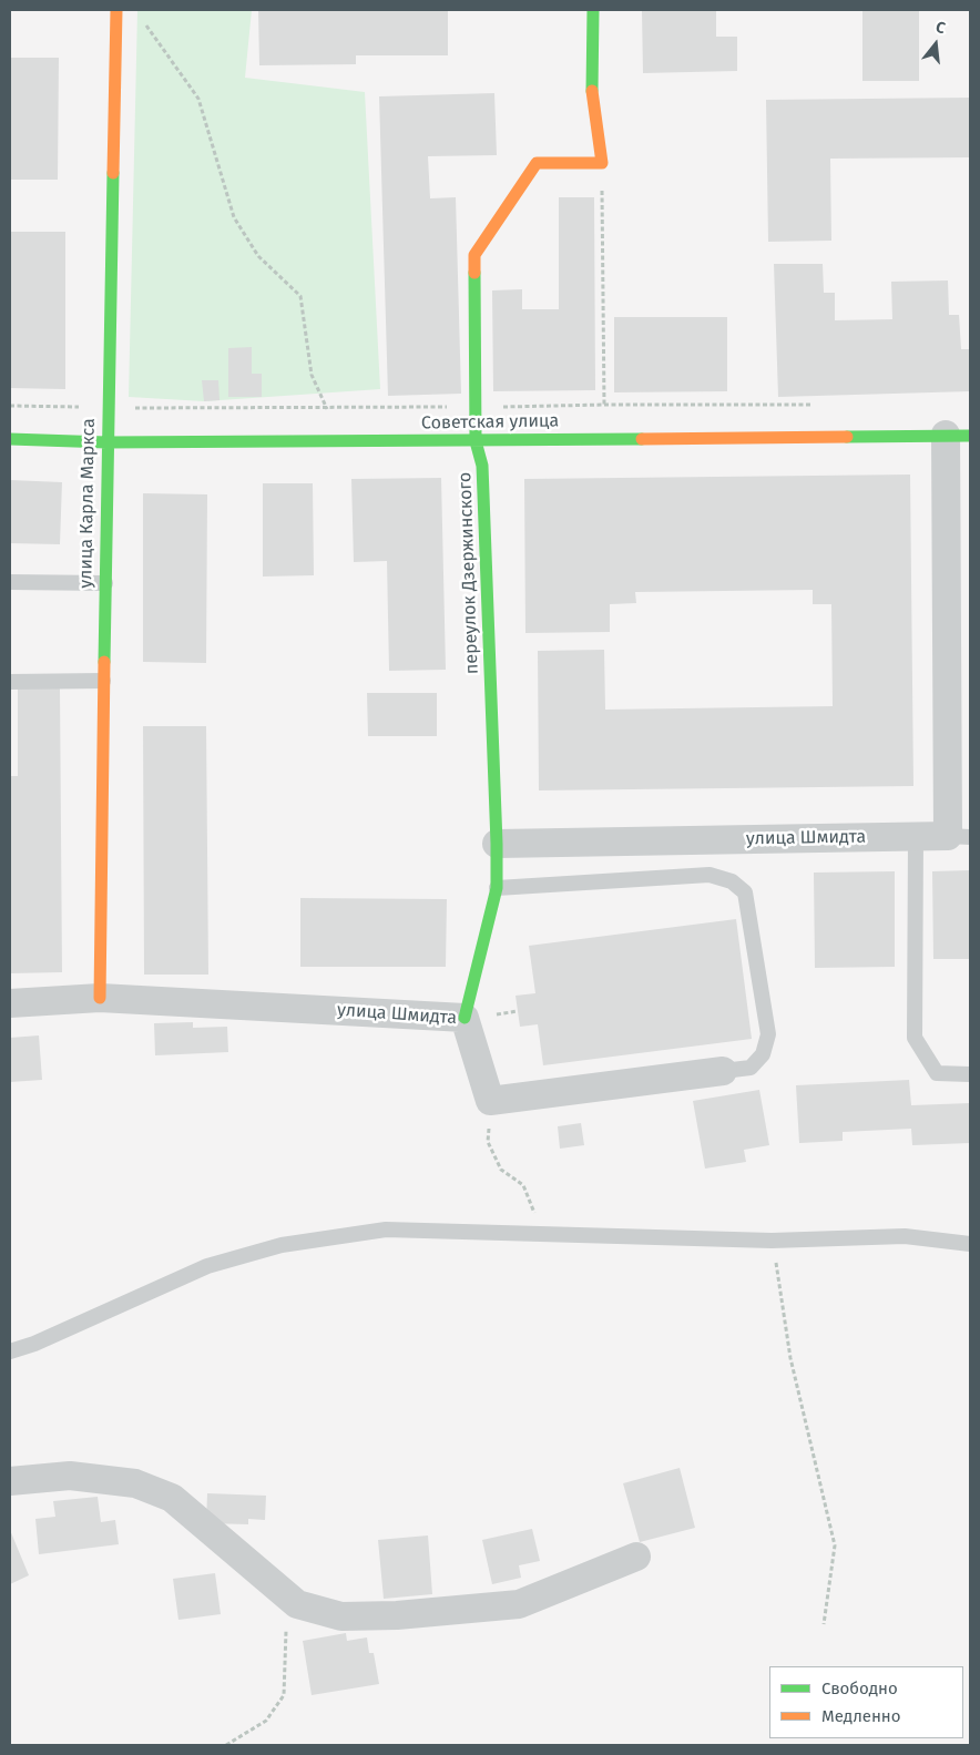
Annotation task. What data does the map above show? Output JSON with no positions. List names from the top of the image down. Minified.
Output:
{"streets":{"street":["Советская улица","улица Карла Маркса","переулок Дзержинского","улица Шмидта"]},"crossings":[["Советская улица","улица Карла Маркса"],["Советская улица","переулок Дзержинского"],["улица Карла Маркса","улица Шмидта"],["переулок Дзержинского","улица Шмидта"]],"legend":["Свободно","Медленно"],"north":"top"}
